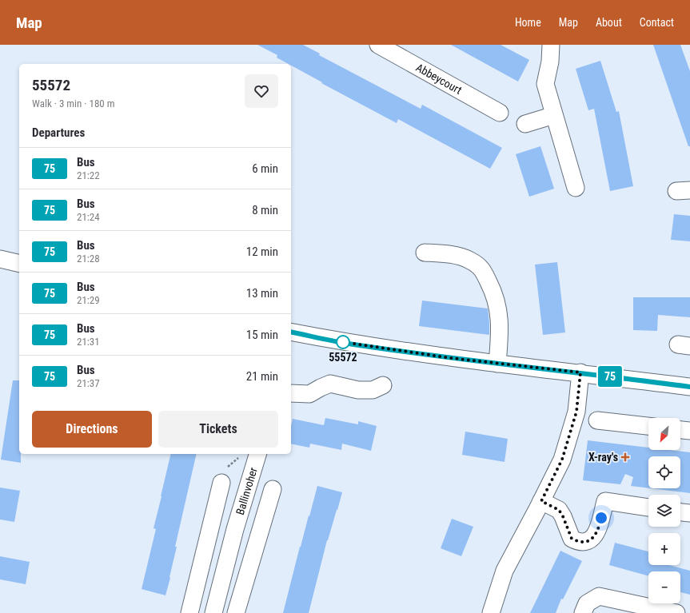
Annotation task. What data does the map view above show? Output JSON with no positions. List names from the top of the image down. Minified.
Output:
{"streets":{"street":["Abbeycourt","Ballinvoher"]},"places":{"other":["55572"],"health":["X-ray's"]},"lines":["bus line 75"],"north":"bottom left","page":{"header":"Map","nav":["Home","Map","About","Contact"],"on_map":"75","heading":[["55572","Walk · 3 min · 180 m"],"Departures"],"list":[{"mark":"75","name":"Bus","note":"21:22","value":"6 min"},{"mark":"75","name":"Bus","note":"21:24","value":"8 min"},{"mark":"75","name":"Bus","note":"21:28","value":"12 min"},{"mark":"75","name":"Bus","note":"21:29","value":"13 min"},{"mark":"75","name":"Bus","note":"21:31","value":"15 min"},{"mark":"75","name":"Bus","note":"21:37","value":"21 min"}],"buttons":["Directions","Tickets"],"map_buttons":["+","−"]}}
